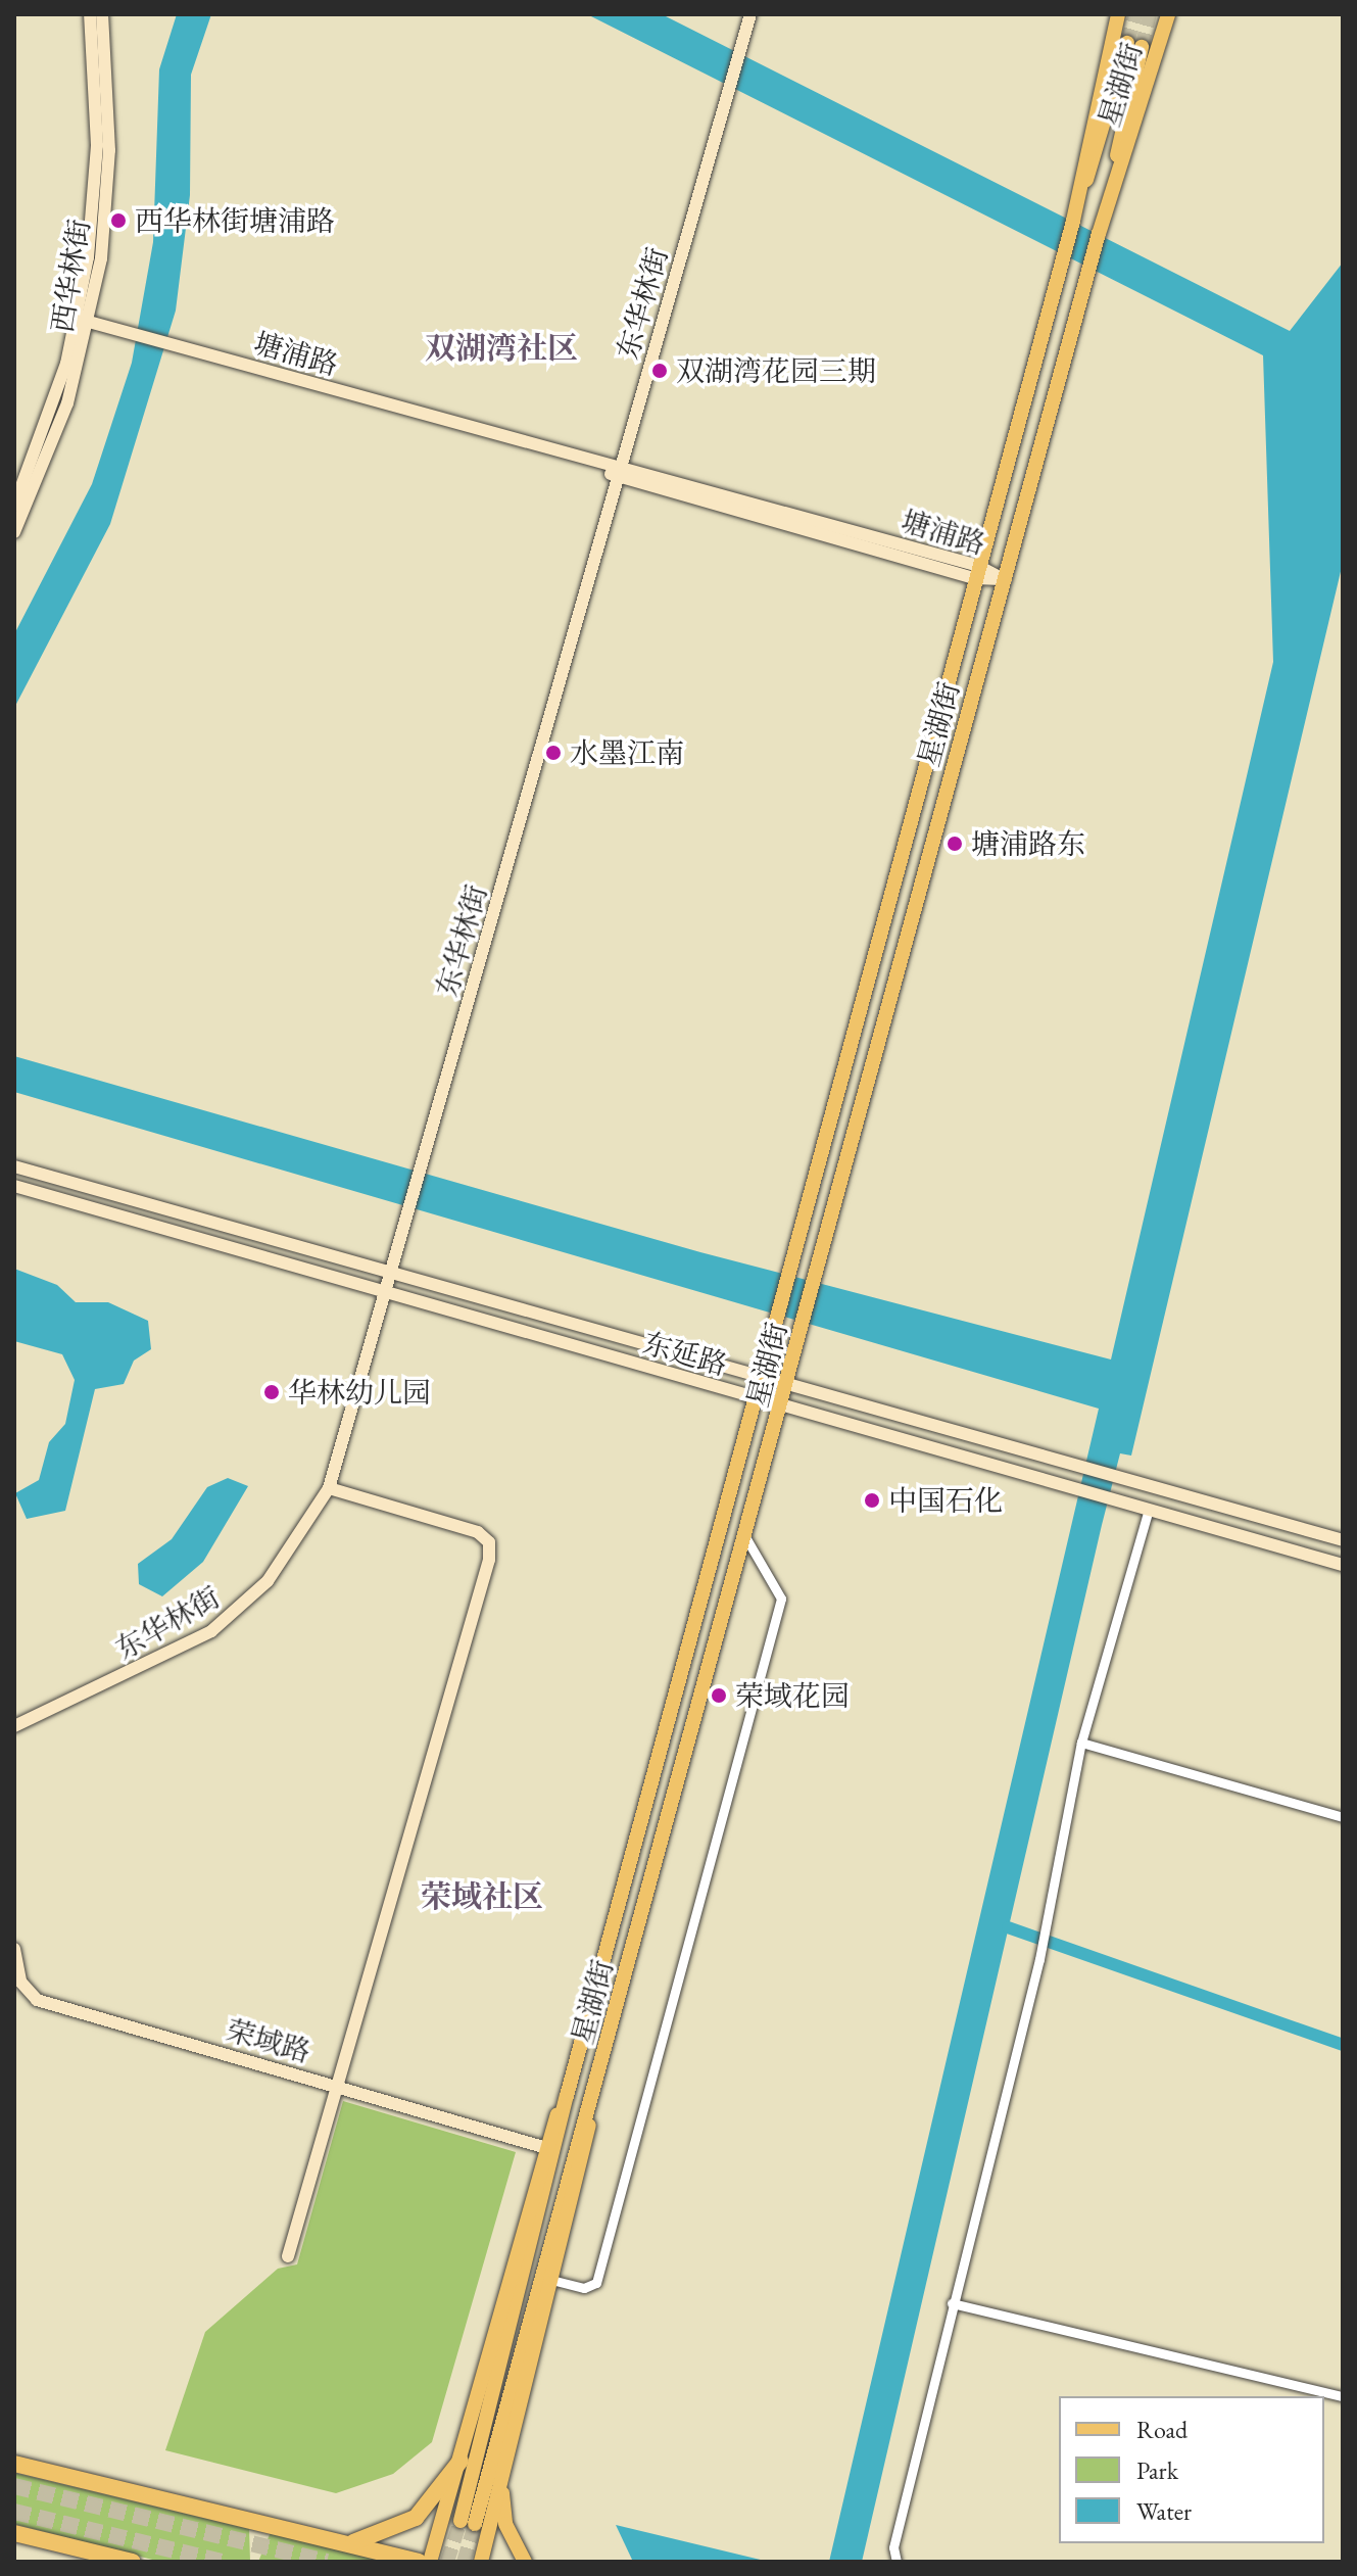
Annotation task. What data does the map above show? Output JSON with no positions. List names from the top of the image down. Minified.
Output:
{"streets":{"main road":["星湖街"],"street":["西华林街","东华林街","塘浦路","东延路","荣域路"]},"crossings":[["星湖街","塘浦路"],["星湖街","东延路"],["西华林街","塘浦路"],["东华林街","塘浦路"],["东华林街","东延路"]],"districts":["双湖湾社区","荣域社区"],"places":["西华林街塘浦路","双湖湾花园三期","水墨江南","塘浦路东","华林幼儿园","中国石化","荣域花园"],"legend":["Road","Park","Water"]}
